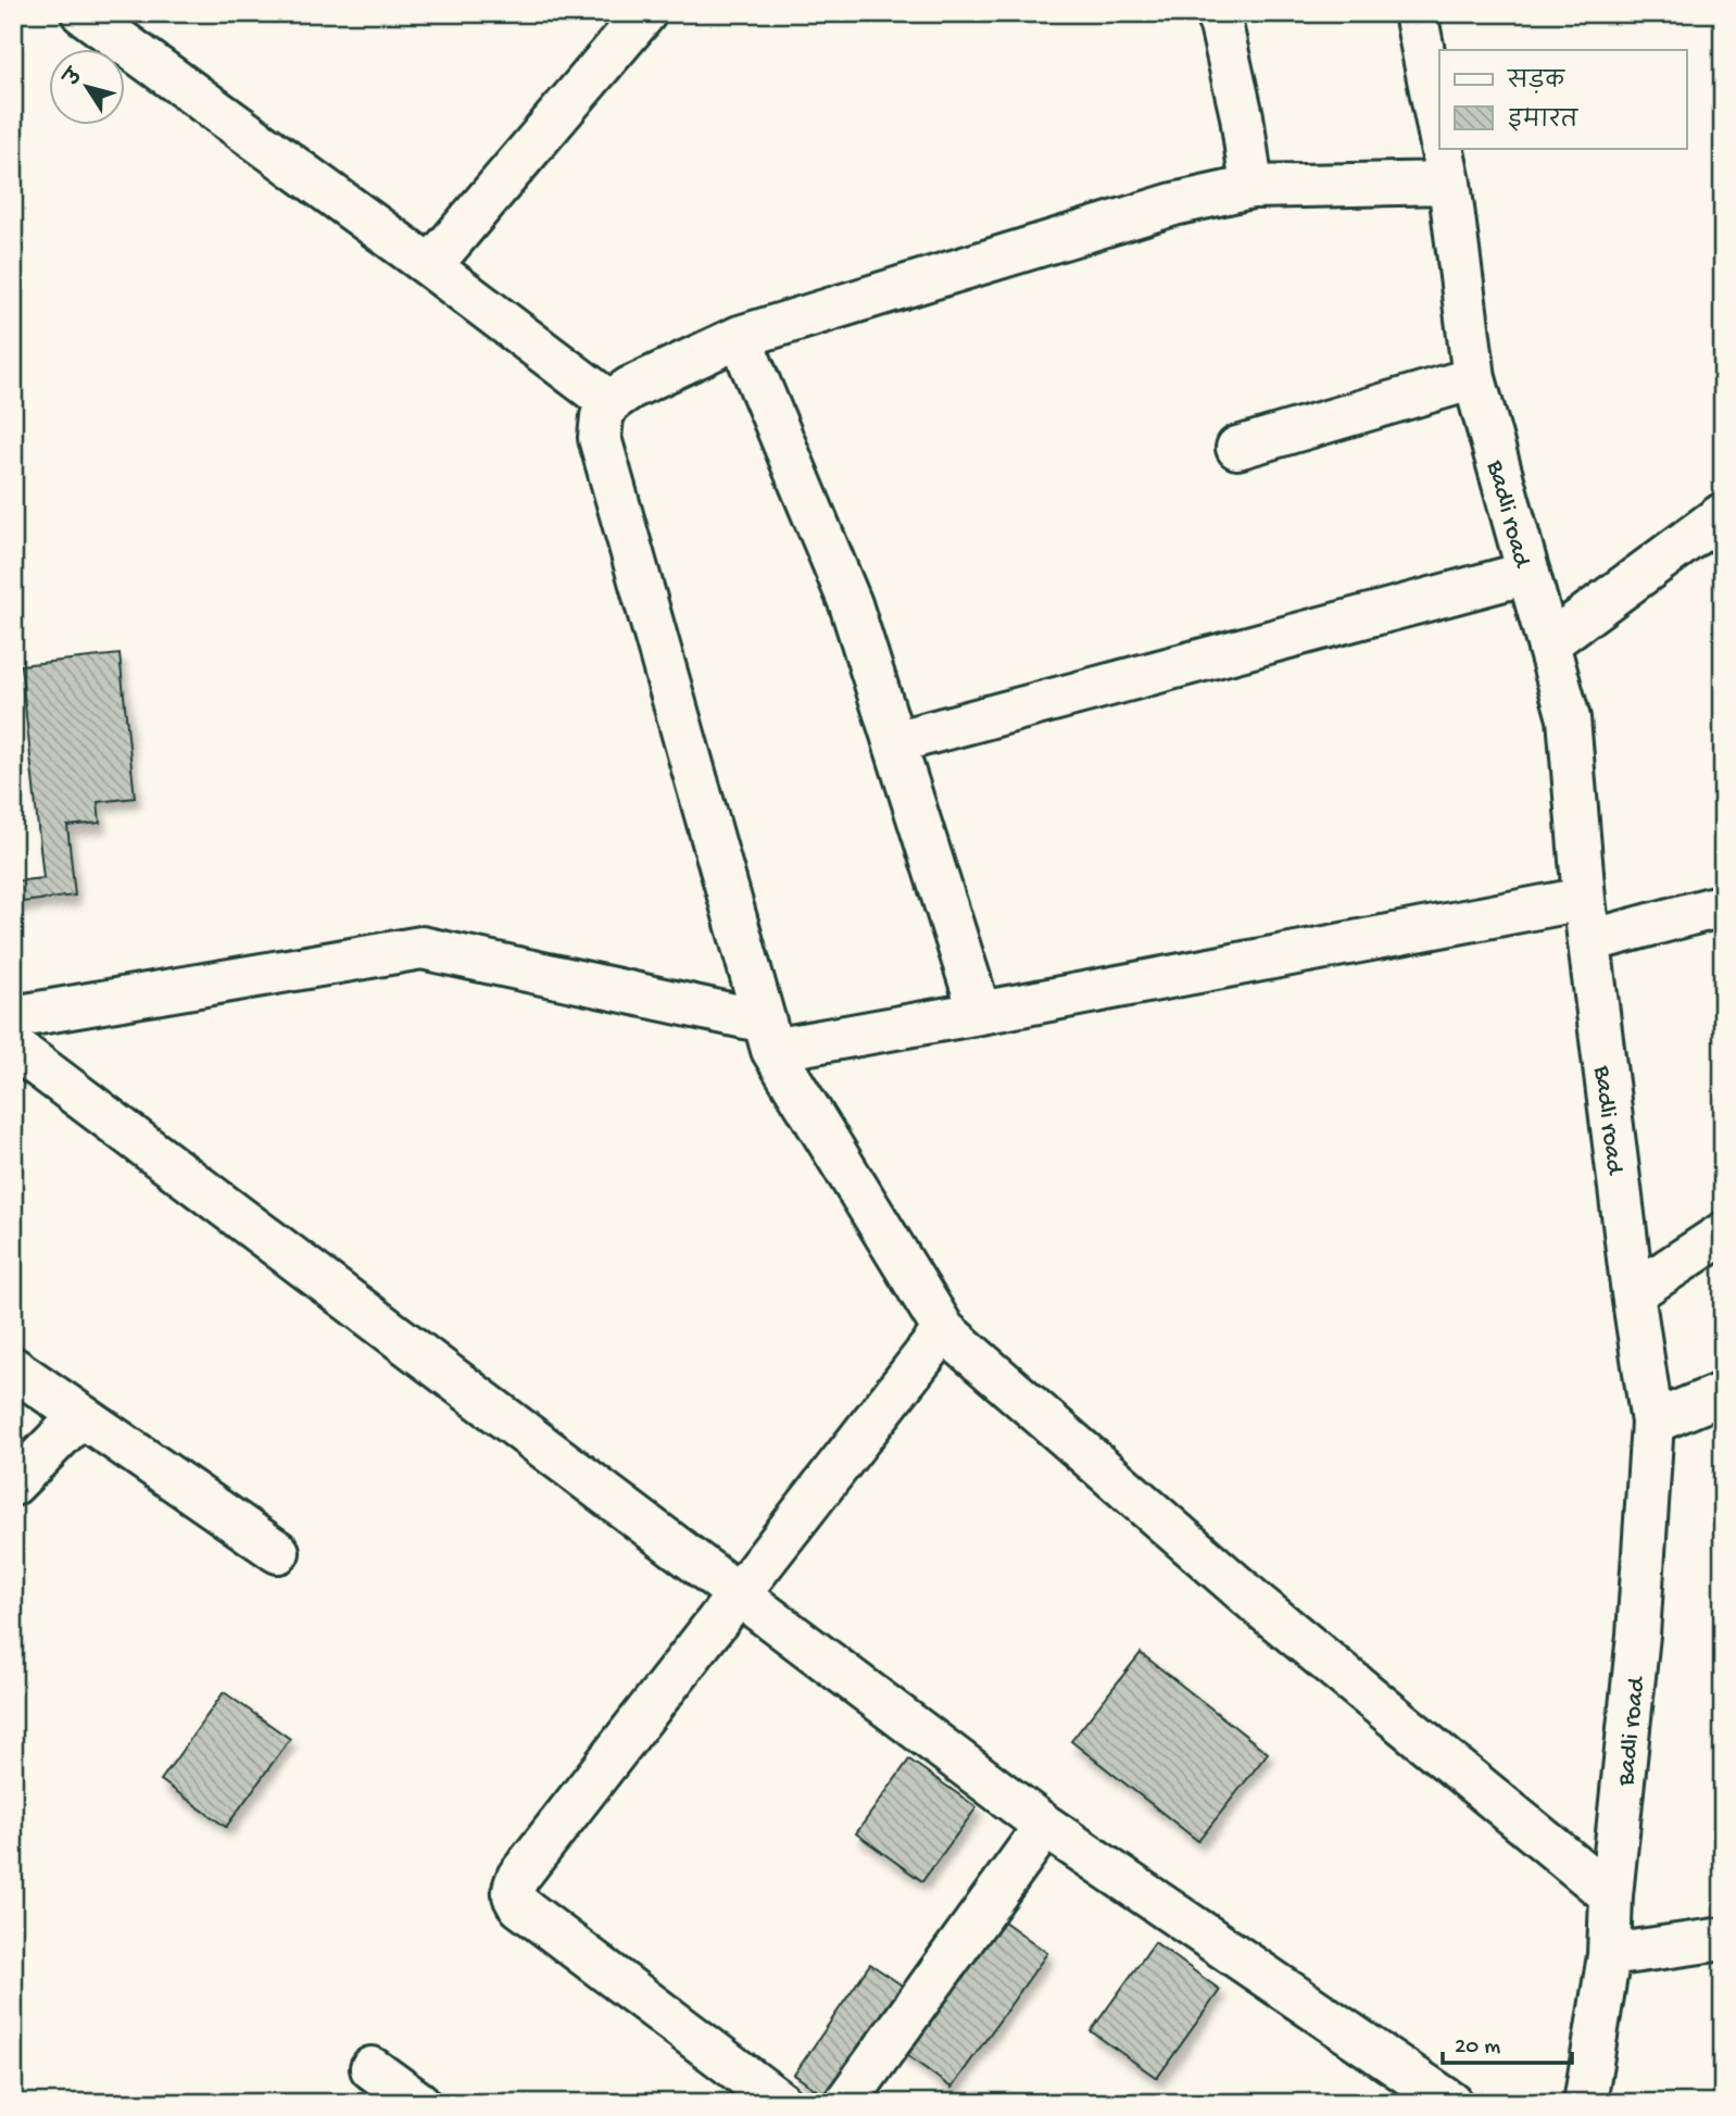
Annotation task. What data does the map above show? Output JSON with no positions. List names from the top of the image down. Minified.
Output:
{"streets":{"street":["Badli road"]},"legend":["सड़क","इमारत"],"scale_bar":"20 m","north":"top left"}
